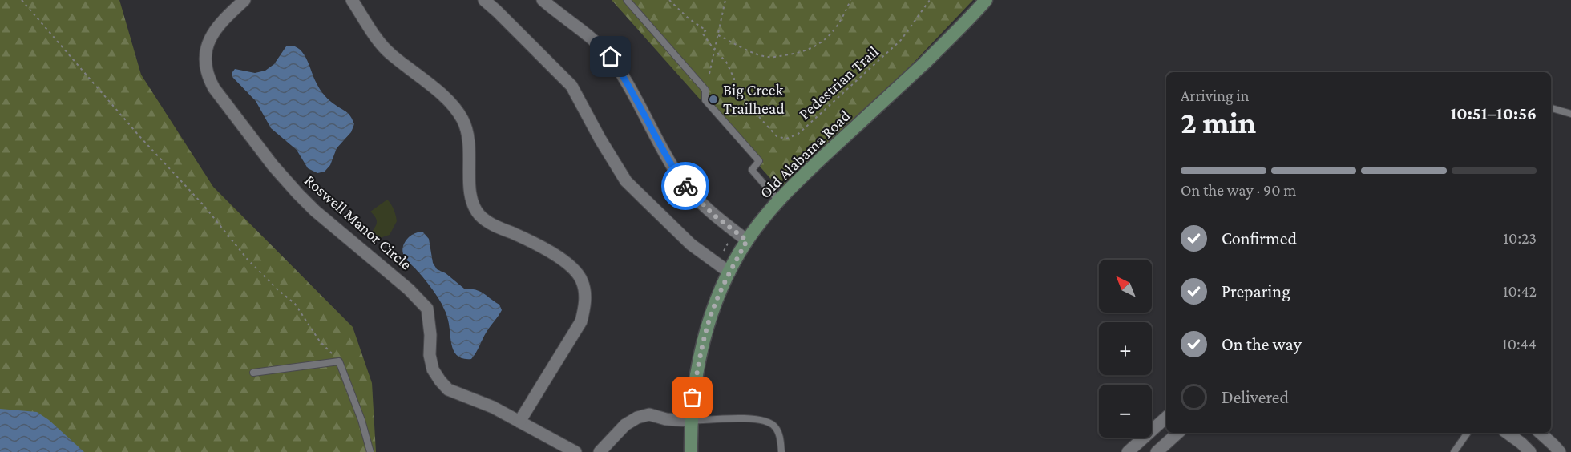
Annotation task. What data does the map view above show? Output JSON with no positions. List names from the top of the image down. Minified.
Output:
{"streets":{"main road":["Old Alabama Road"],"street":["Roswell Manor Circle"],"path":["Pedestrian Trail"]},"places":["Big Creek Trailhead"],"north":"top left","page":{"heading":["2 min","Arriving in","10:51–10:56"],"bar":"On the way · 90 m","list":[["Confirmed","10:23"],["Preparing","10:42"],["On the way","10:44"],"Delivered"],"map_buttons":["+","−"]}}
